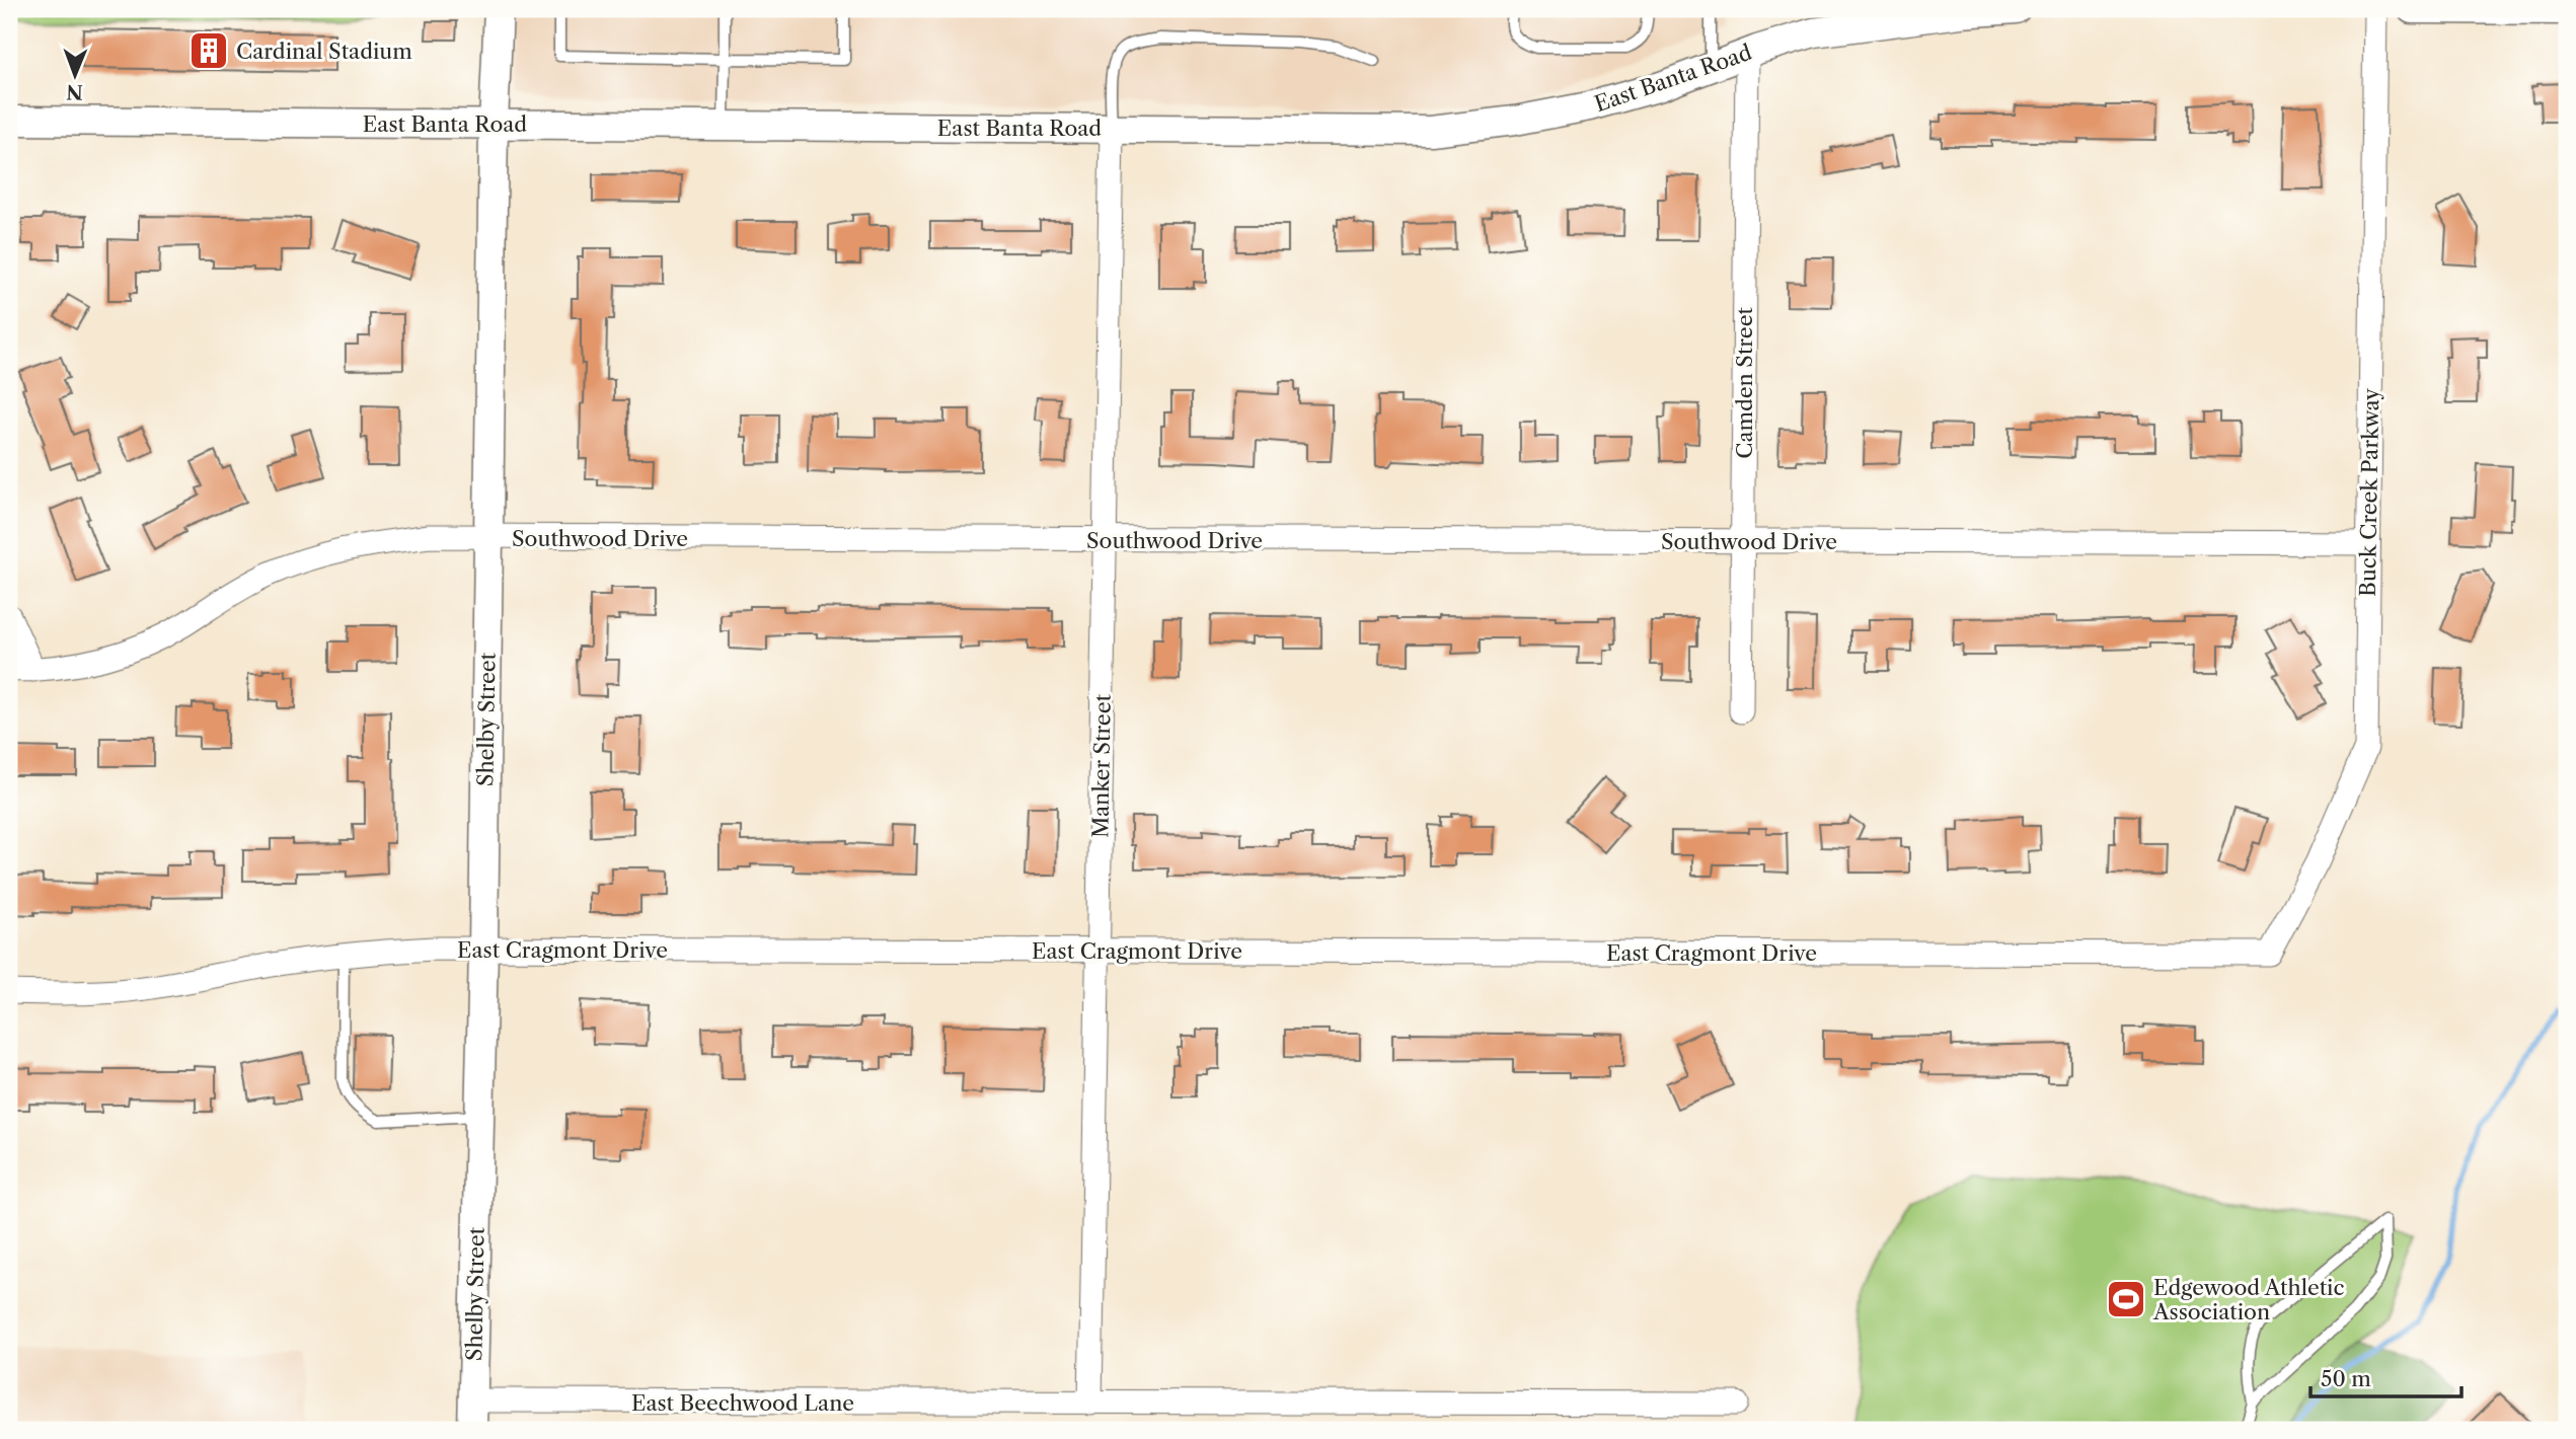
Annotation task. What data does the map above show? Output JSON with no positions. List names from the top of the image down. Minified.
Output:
{"streets":{"street":["East Banta Road","Camden Street","Buck Creek Parkway","Southwood Drive","Shelby Street","Manker Street","East Cragmont Drive","East Beechwood Lane"]},"crossings":[["East Banta Road","Camden Street"],["East Banta Road","Shelby Street"],["East Banta Road","Manker Street"],["Camden Street","Southwood Drive"],["Buck Creek Parkway","Southwood Drive"],["Buck Creek Parkway","East Cragmont Drive"],["Southwood Drive","Shelby Street"],["Southwood Drive","Manker Street"],["Shelby Street","East Cragmont Drive"],["Shelby Street","East Beechwood Lane"],["Manker Street","East Cragmont Drive"],["Manker Street","East Beechwood Lane"]],"places":{"building":["Cardinal Stadium"],"sports":["Edgewood Athletic Association"]},"scale_bar":"50 m","north":"bottom"}
